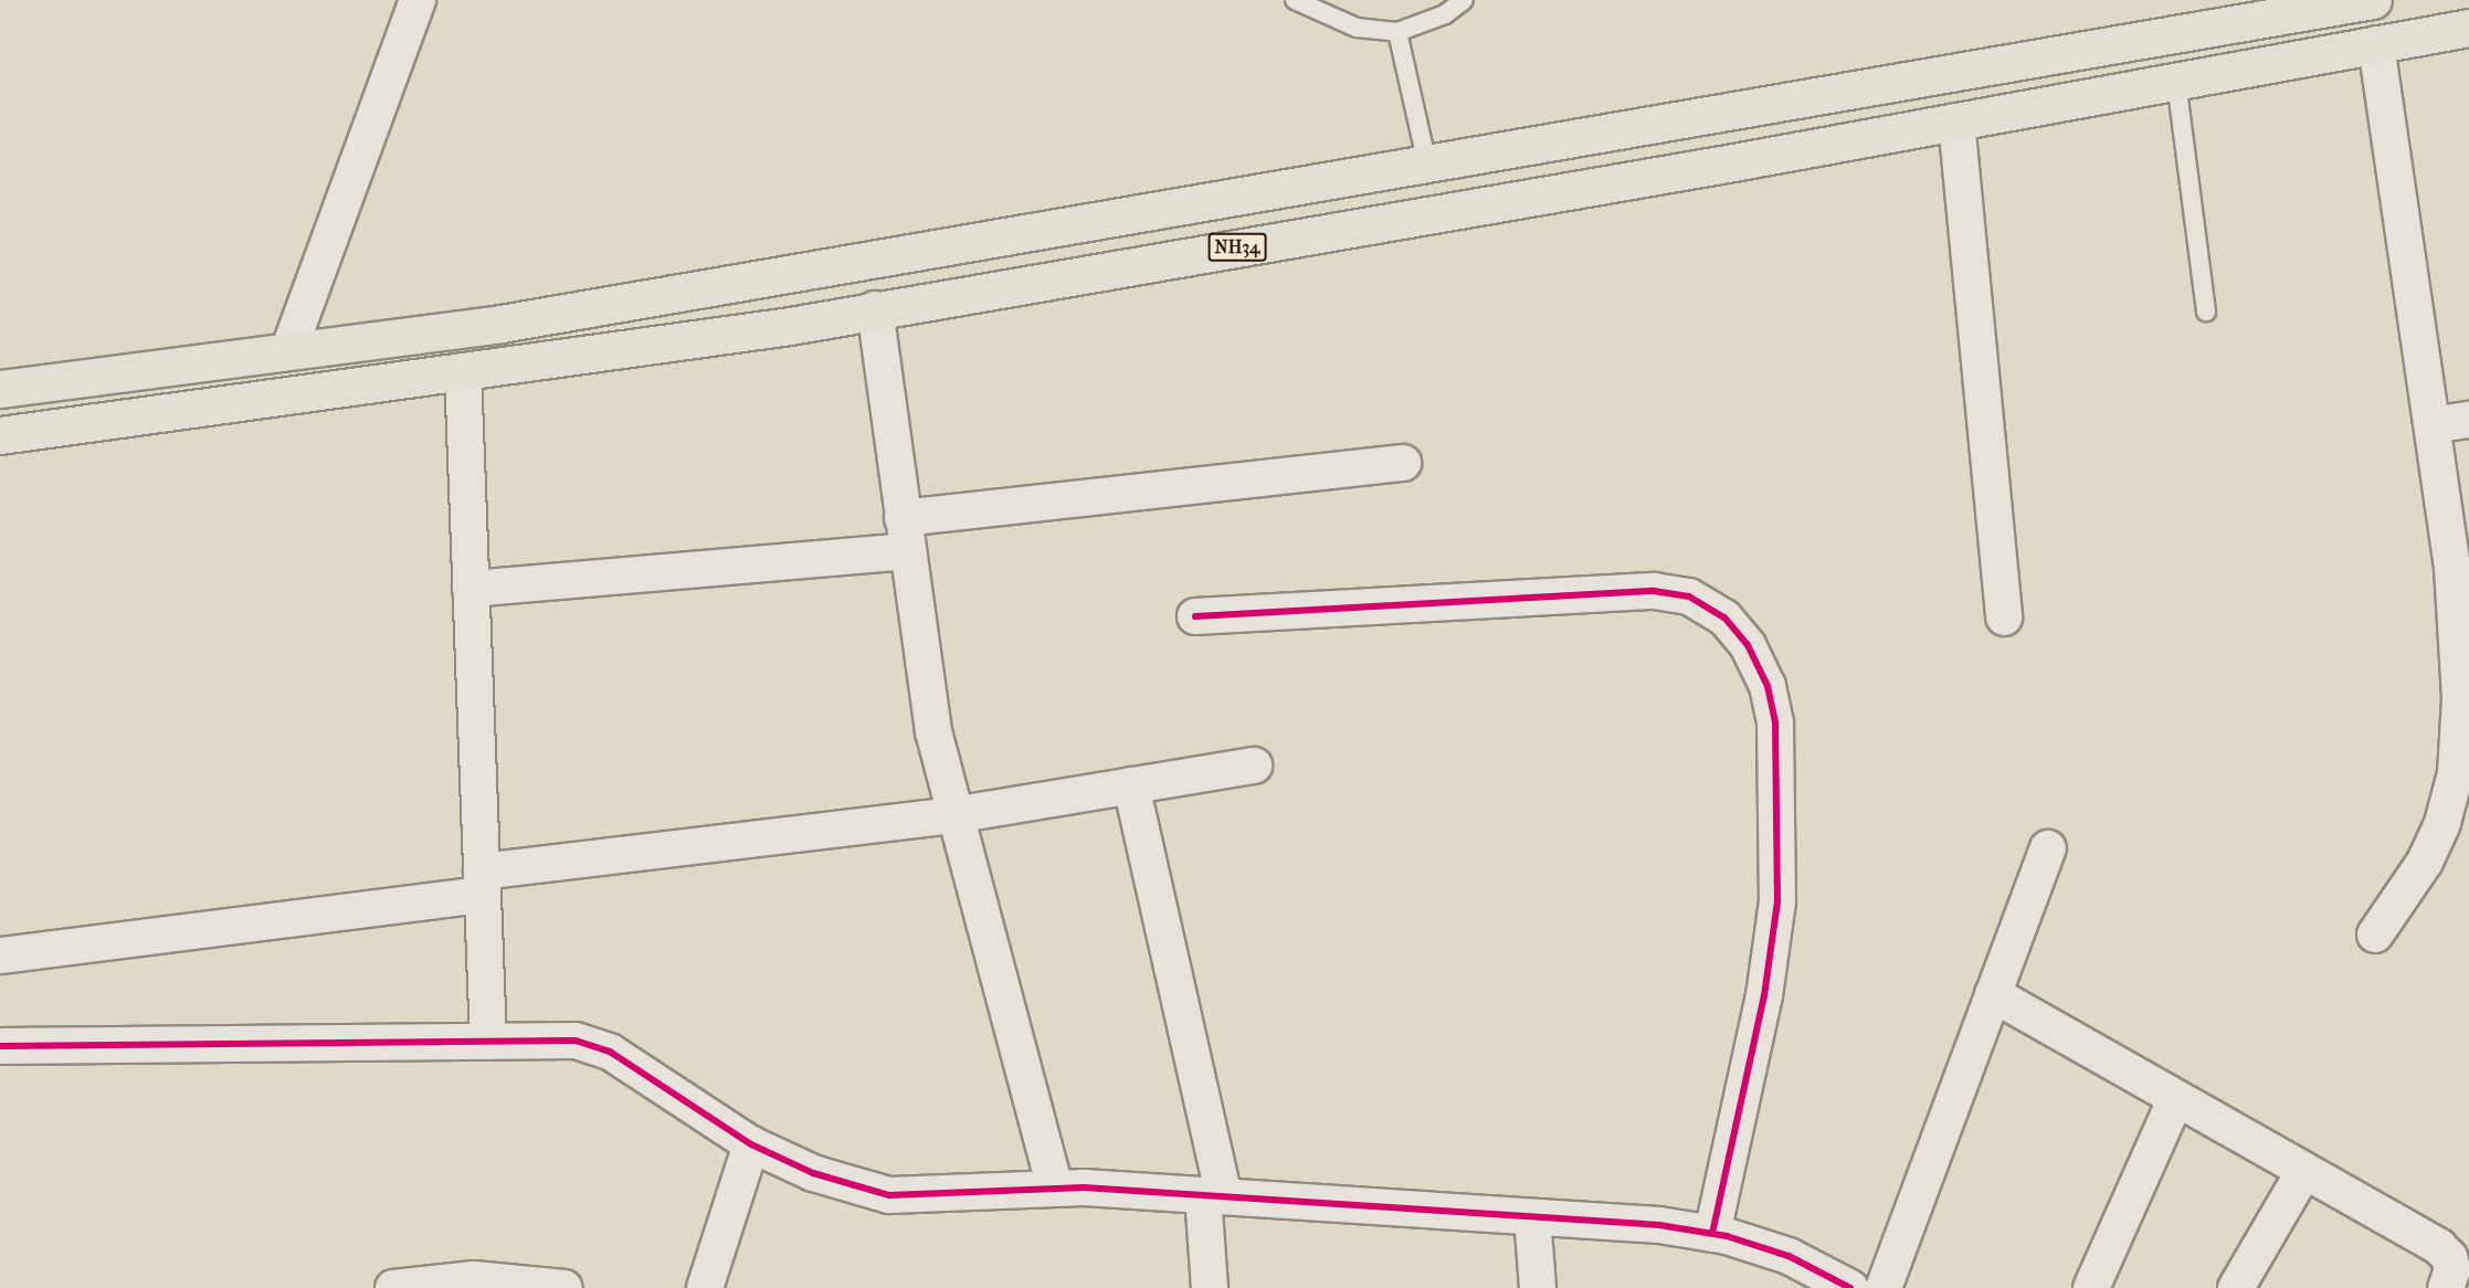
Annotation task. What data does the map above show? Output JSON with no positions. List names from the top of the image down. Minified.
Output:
{"streets":{"highway":["NH34"]}}
